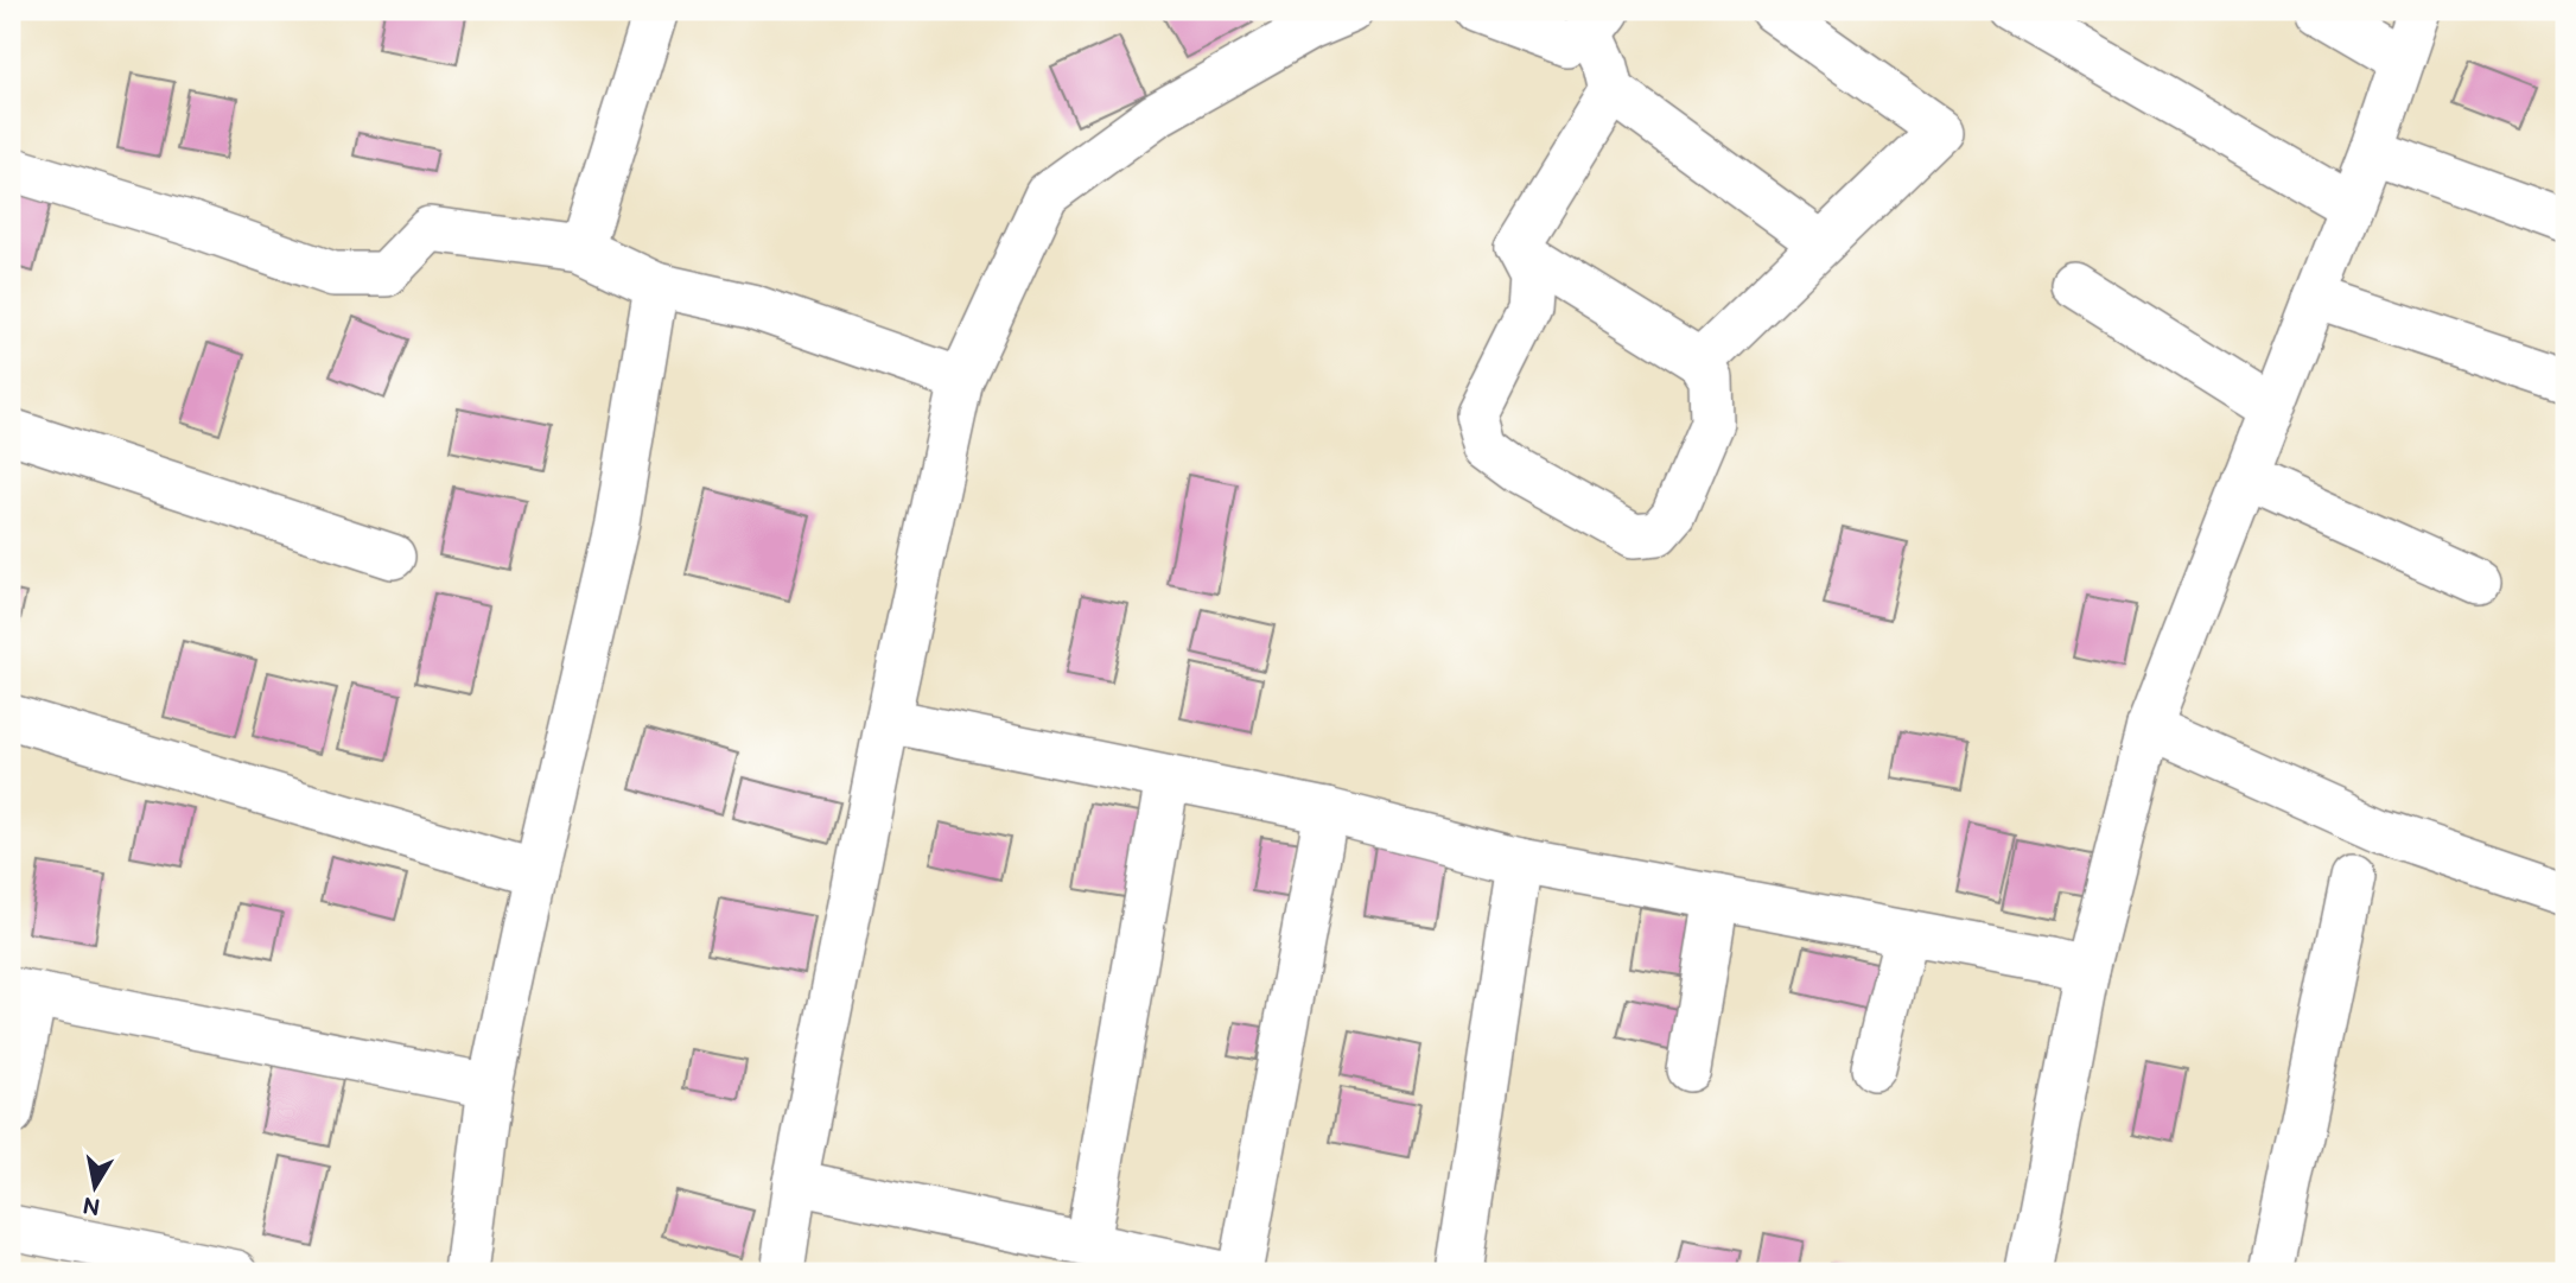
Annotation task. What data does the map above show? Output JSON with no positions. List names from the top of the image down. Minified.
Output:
{"north":"bottom"}
